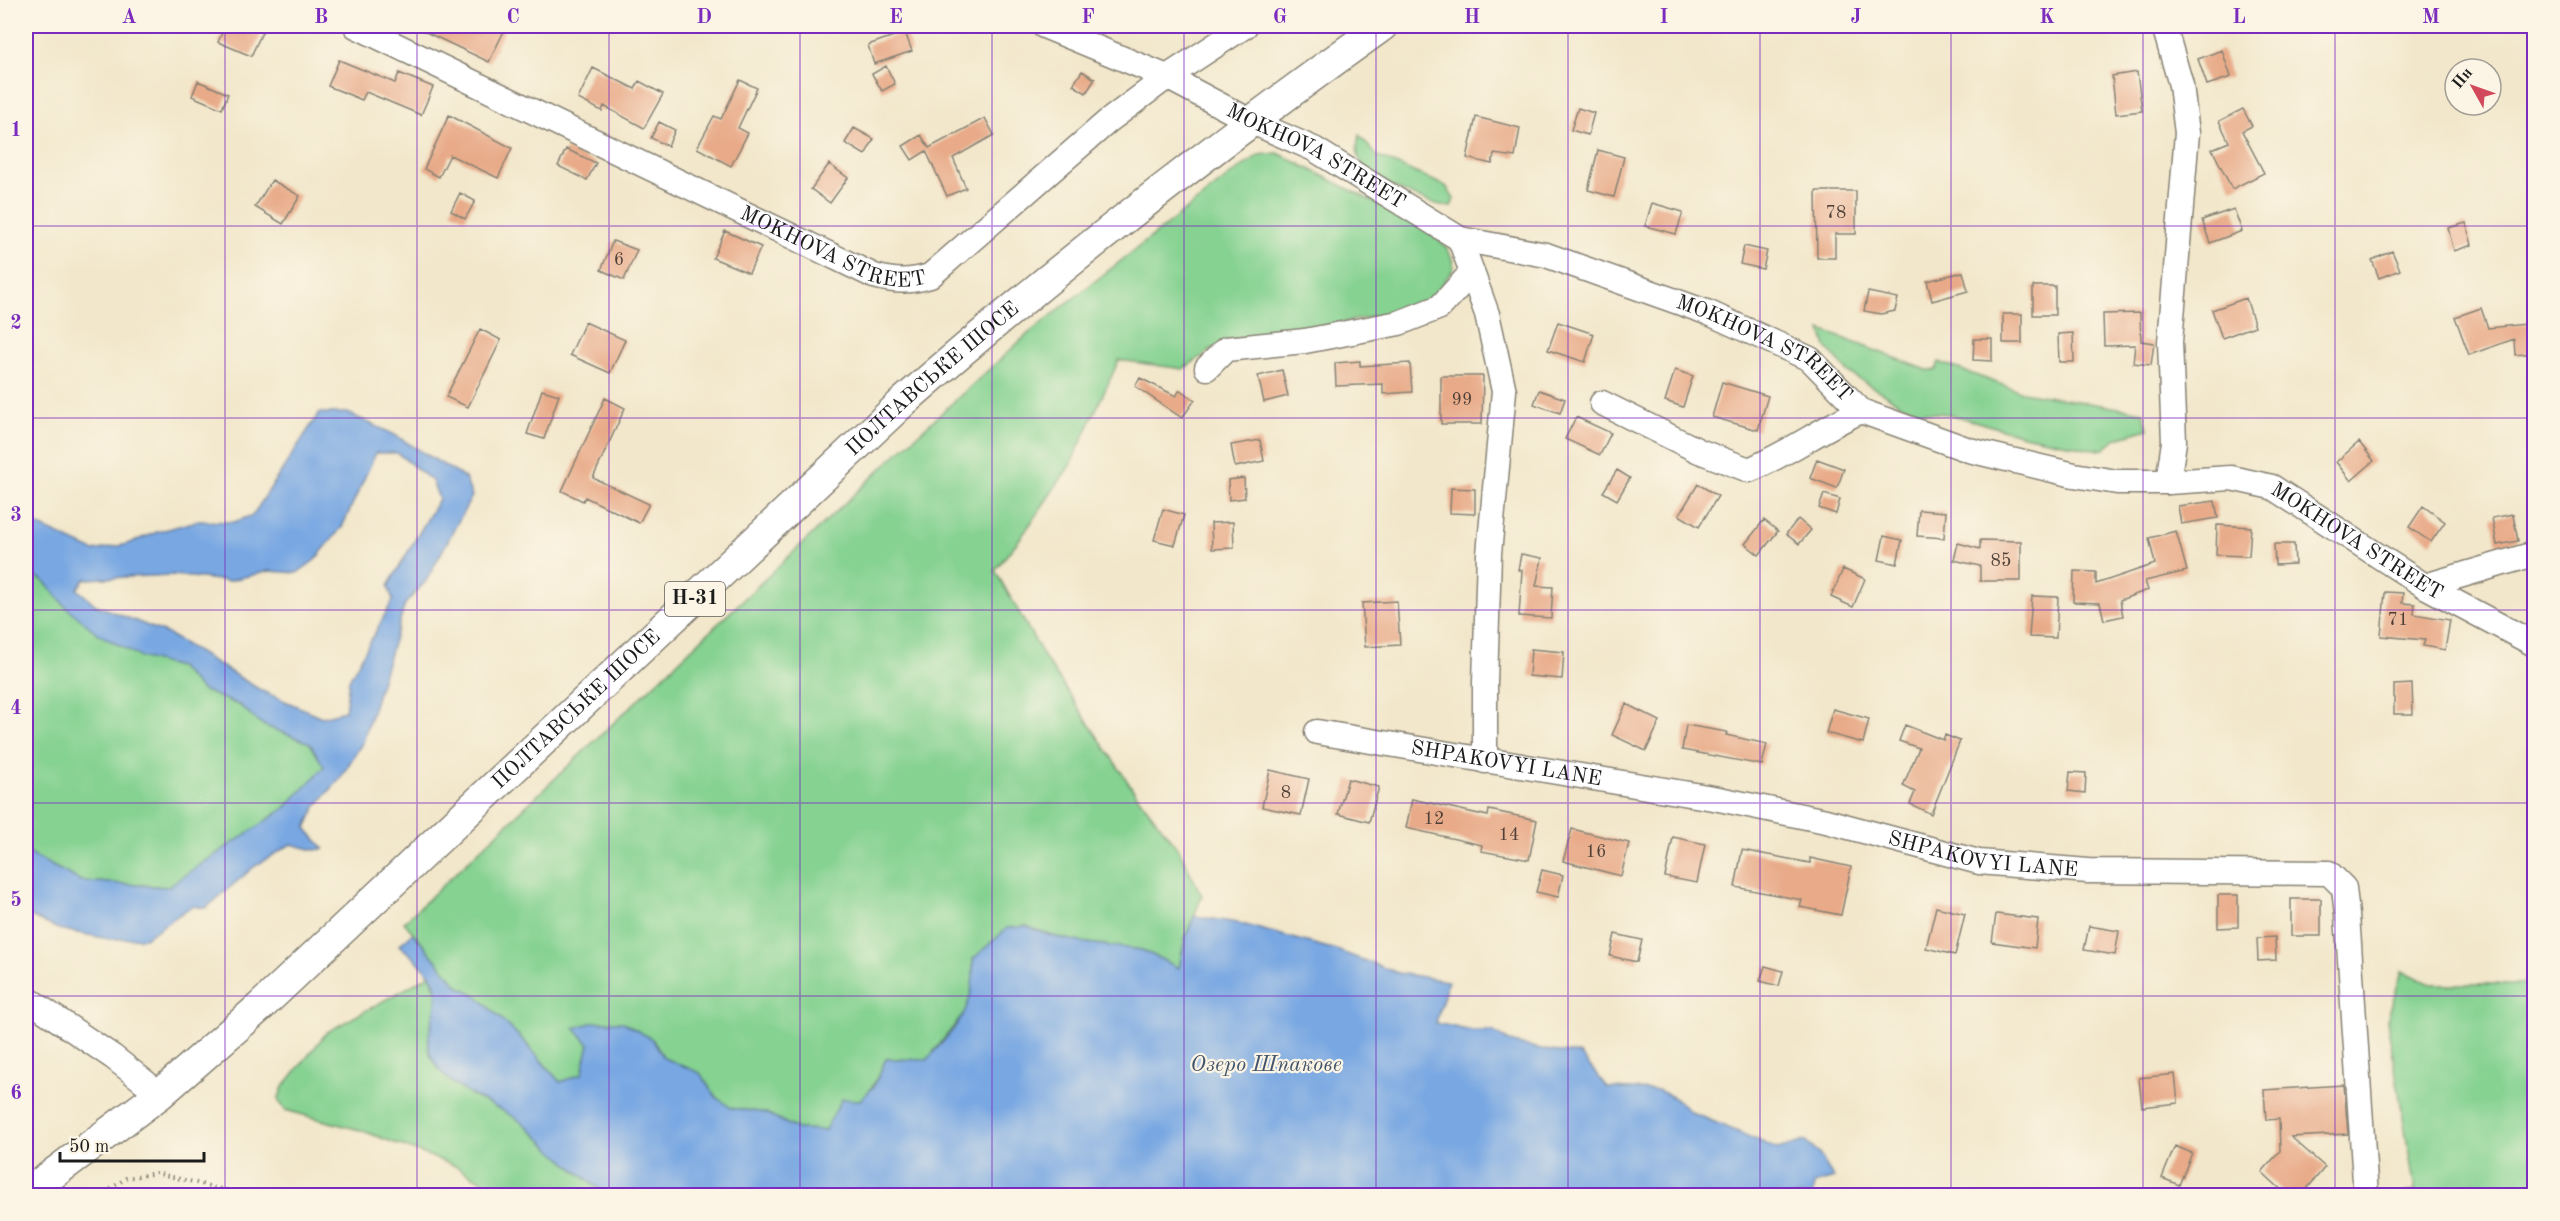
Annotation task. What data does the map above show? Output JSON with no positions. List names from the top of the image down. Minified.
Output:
{"streets":{"main road":["ПОЛТАВСЬКЕ ШОСЕ","Н-31"],"street":["MOKHOVA STREET","SHPAKOVYI LANE"]},"crossings":[["MOKHOVA STREET","ПОЛТАВСЬКЕ ШОСЕ"]],"water":["Озеро Шпакове"],"house_numbers":["78","6","99","85","71","8","12","14","16"],"scale_bar":"50 m","north":"top left","grid":{"columns":["A","B","C","D","E","F","G","H","I","J","K","L","M"],"rows":["1","2","3","4","5","6"]}}
